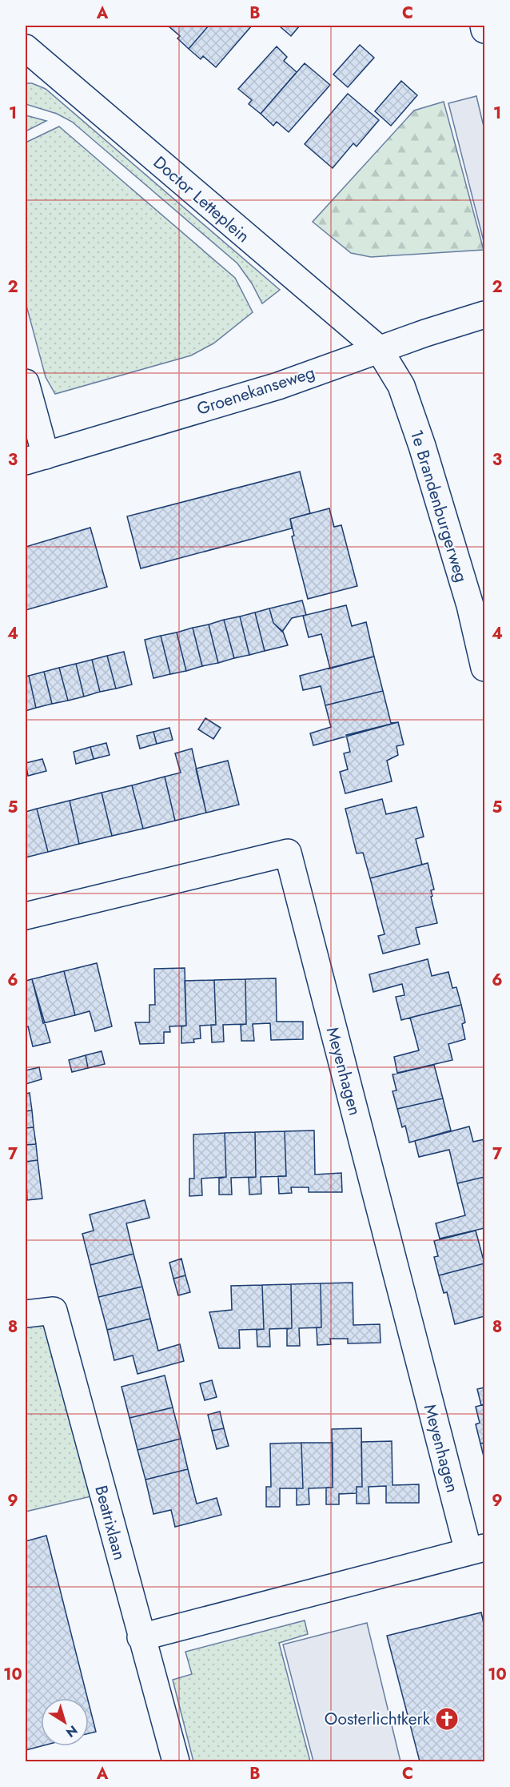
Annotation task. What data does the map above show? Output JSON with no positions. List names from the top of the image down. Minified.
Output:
{"streets":{"street":["Doctor Letteplein","Groenekanseweg","1e Brandenburgerweg","Meyenhagen","Beatrixlaan"]},"crossings":[["Doctor Letteplein","Groenekanseweg"],["Doctor Letteplein","1e Brandenburgerweg"],["Groenekanseweg","1e Brandenburgerweg"],["Meyenhagen","Beatrixlaan"]],"places":{"church":["Oosterlichtkerk"]},"north":"bottom right","grid":{"columns":["A","B","C"],"rows":["1","2","3","4","5","6","7","8","9","10"]}}
